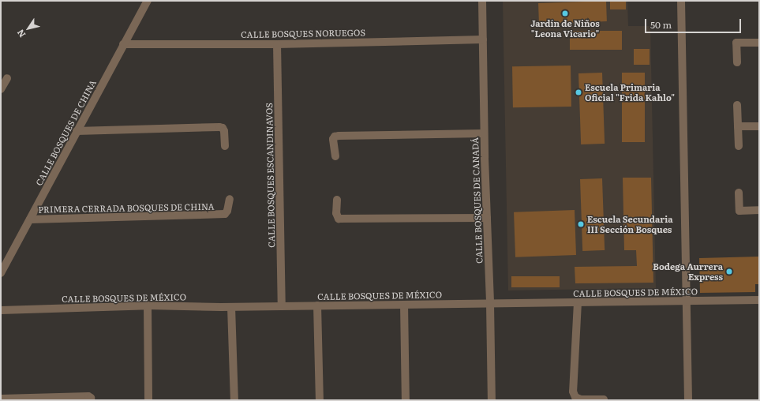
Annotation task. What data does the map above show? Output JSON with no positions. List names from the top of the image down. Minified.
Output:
{"streets":{"street":["CALLE BOSQUES NORUEGOS","CALLE BOSQUES DE CHINA","CALLE BOSQUES ESCANDINAVOS","CALLE BOSQUES DE CANADÁ","PRIMERA CERRADA BOSQUES DE CHINA","CALLE BOSQUES DE MÉXICO"]},"crossings":[["CALLE BOSQUES NORUEGOS","CALLE BOSQUES DE CHINA"],["CALLE BOSQUES NORUEGOS","CALLE BOSQUES ESCANDINAVOS"],["CALLE BOSQUES NORUEGOS","CALLE BOSQUES DE CANADÁ"],["CALLE BOSQUES DE CHINA","PRIMERA CERRADA BOSQUES DE CHINA"],["CALLE BOSQUES ESCANDINAVOS","CALLE BOSQUES DE MÉXICO"],["CALLE BOSQUES DE CANADÁ","CALLE BOSQUES DE MÉXICO"]],"places":["Jardín de Niños \"Leona Vicario\"","Escuela Primaria Oficial \"Frida Kahlo\"","Escuela Secundaria III Sección Bosques","Bodega Aurrera Express"],"scale_bar":"50 m","north":"bottom left"}
